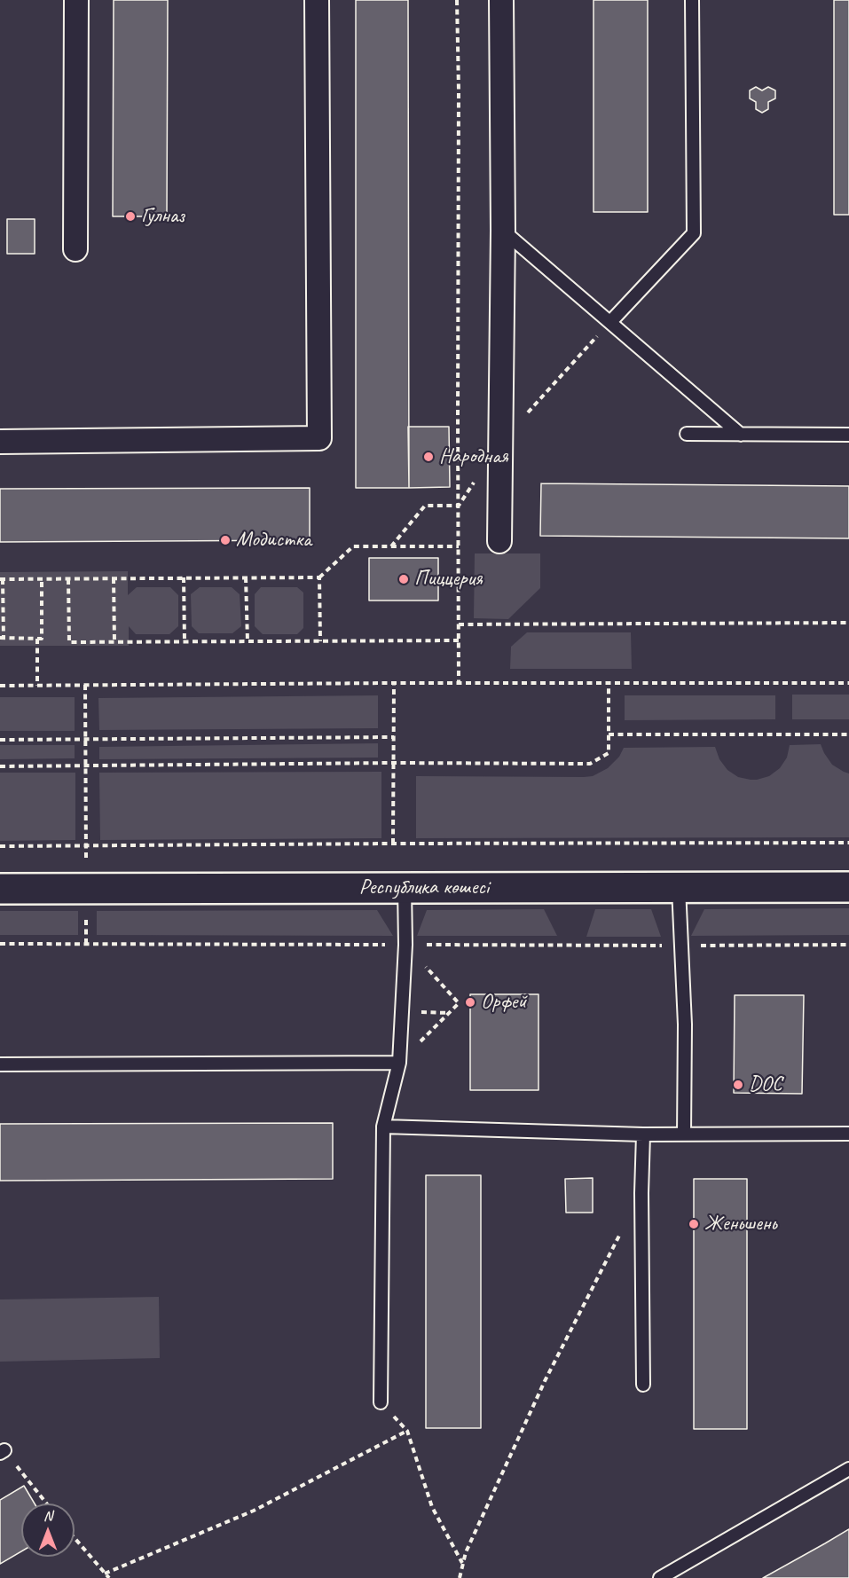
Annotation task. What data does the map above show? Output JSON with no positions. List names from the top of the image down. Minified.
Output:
{"streets":{"street":["Республика көшесі"]},"places":["Гулназ","Народная","Модистка","Пиццерия","Орфей","DOC","Женьшень"],"north":"top"}
